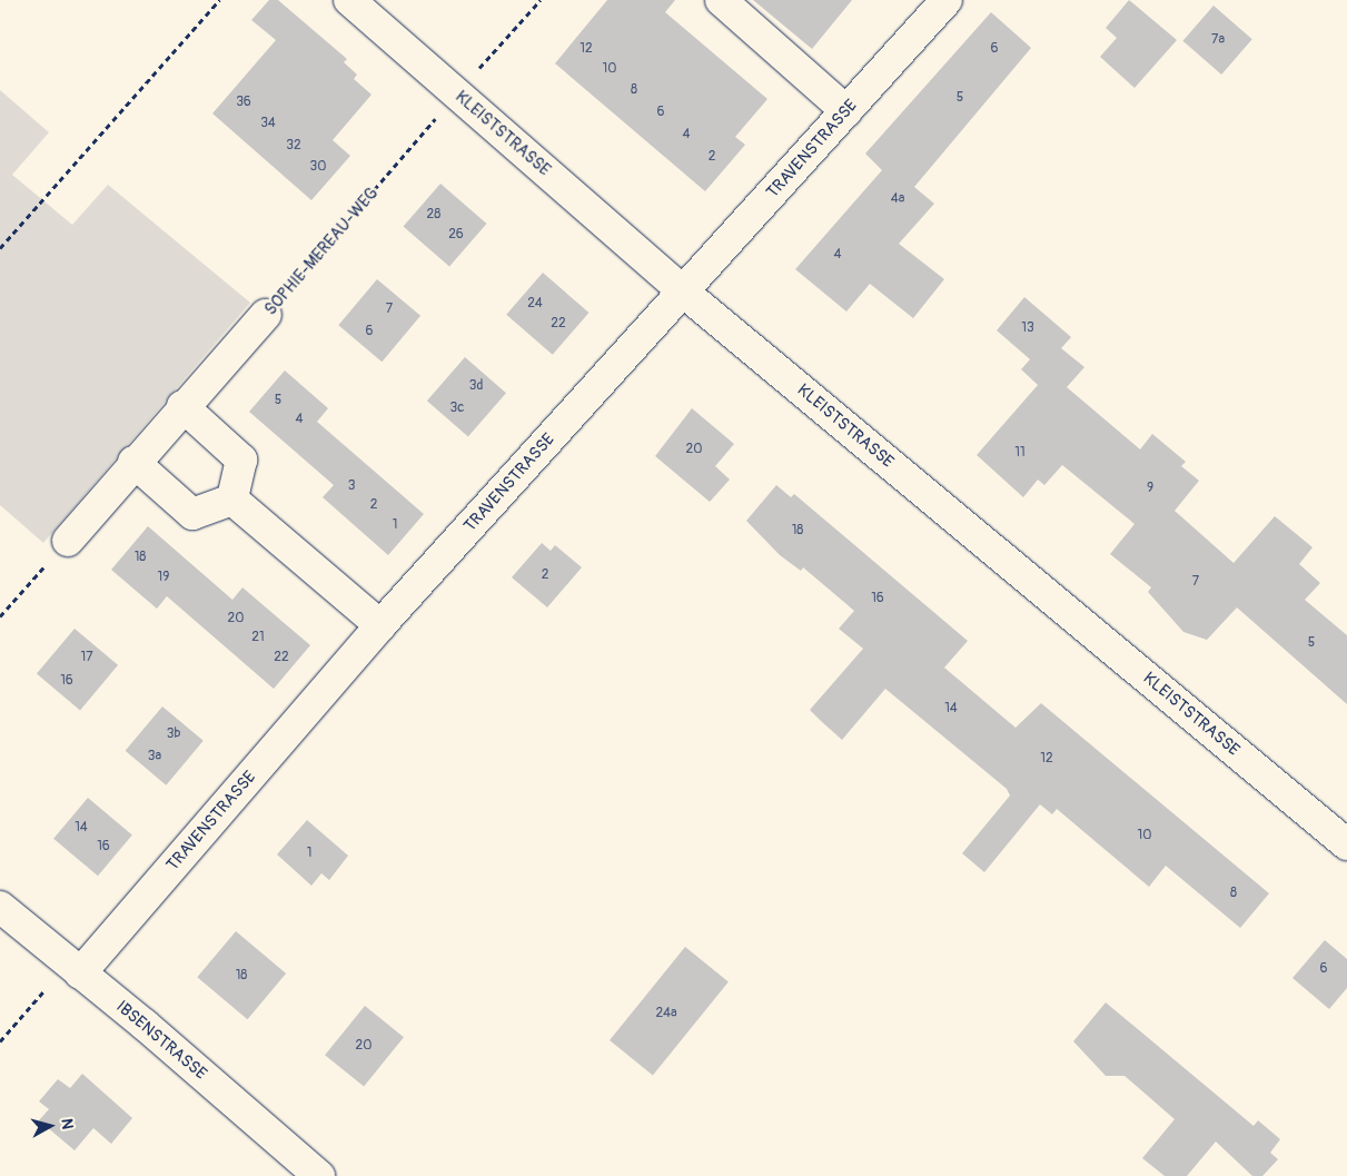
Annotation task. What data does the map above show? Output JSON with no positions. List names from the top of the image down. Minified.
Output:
{"streets":{"street":["KLEISTSTRASSE","TRAVENSTRASSE","SOPHIE-MEREAU-WEG","IBSENSTRASSE"]},"crossings":[["KLEISTSTRASSE","TRAVENSTRASSE"],["KLEISTSTRASSE","SOPHIE-MEREAU-WEG"],["TRAVENSTRASSE","IBSENSTRASSE"]],"house_numbers":["7a","12","6","10","8","5","36","6","34","4","32","2","30","4a","28","26","4","24","7","22","13","6","3d","5","3c","4","20","11","3","9","2","1","18","18","2","19","7","16","20","21","5","17","22","16","14","3b","3a","12","14","10","16","1","8","6","18","24a","20"],"north":"right"}
